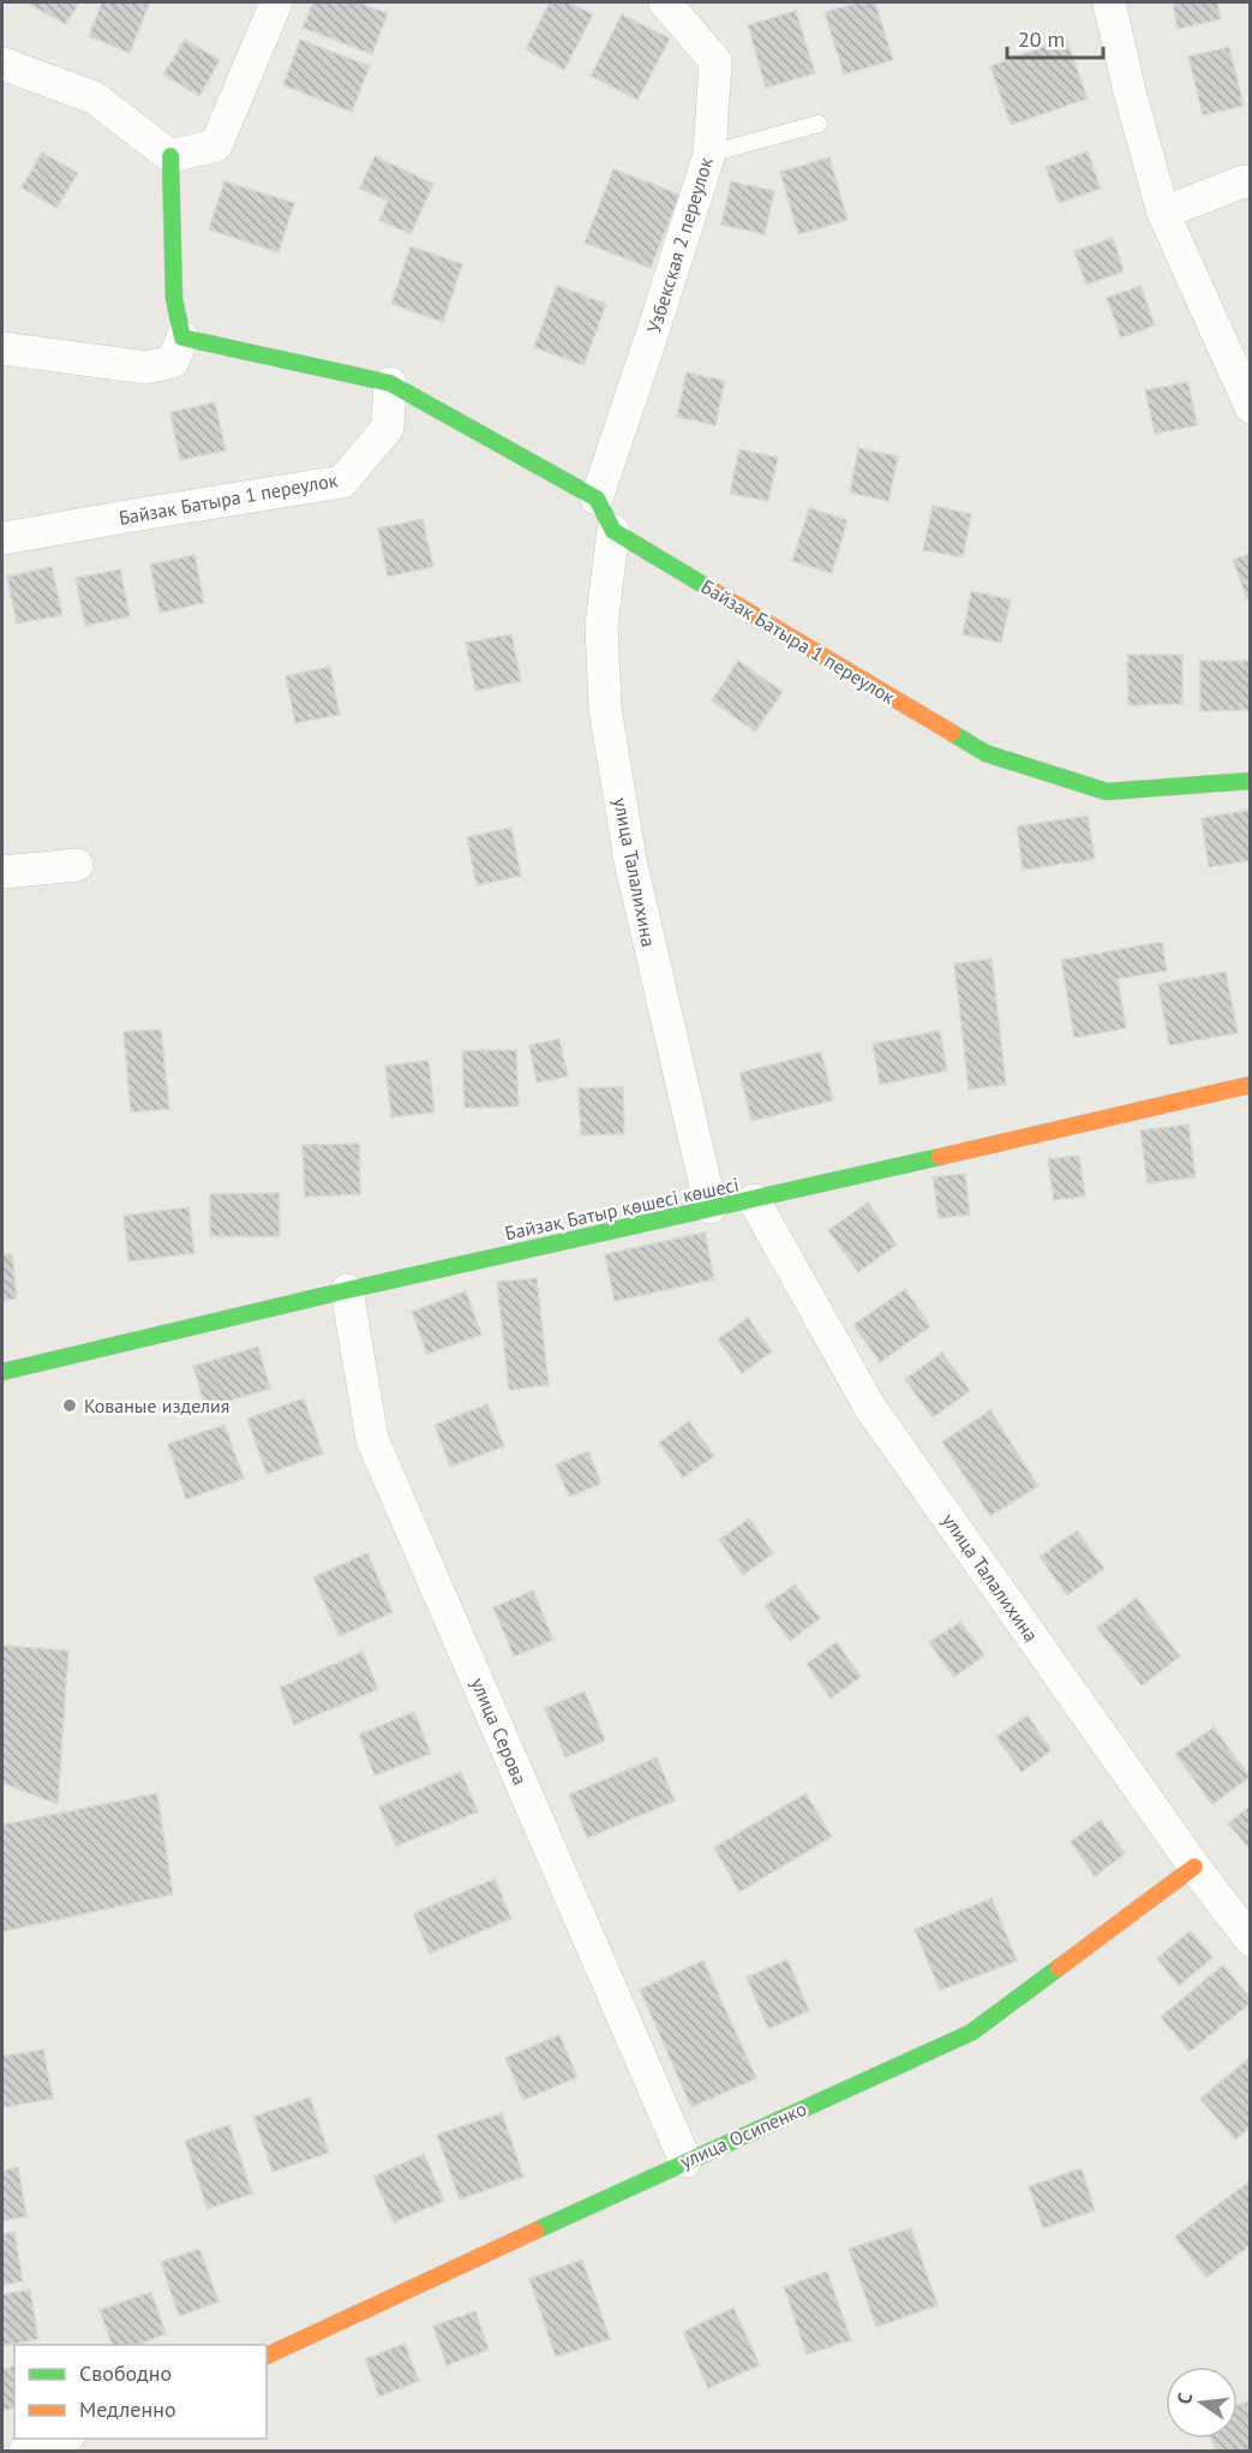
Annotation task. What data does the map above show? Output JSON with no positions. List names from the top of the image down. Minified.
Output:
{"streets":{"street":["Узбекская 2 переулок","Байзак Батыра 1 переулок","улица Талалихина","Байзақ Батыр қөшесі көшесі","улица Серова","улица Осипенко"]},"crossings":[["Байзак Батыра 1 переулок","улица Талалихина"],["улица Талалихина","Байзақ Батыр қөшесі көшесі"],["улица Талалихина","улица Осипенко"],["Байзақ Батыр қөшесі көшесі","улица Серова"],["улица Серова","улица Осипенко"]],"places":["Кованые изделия"],"legend":["Свободно","Медленно"],"scale_bar":"20 m","north":"left"}
